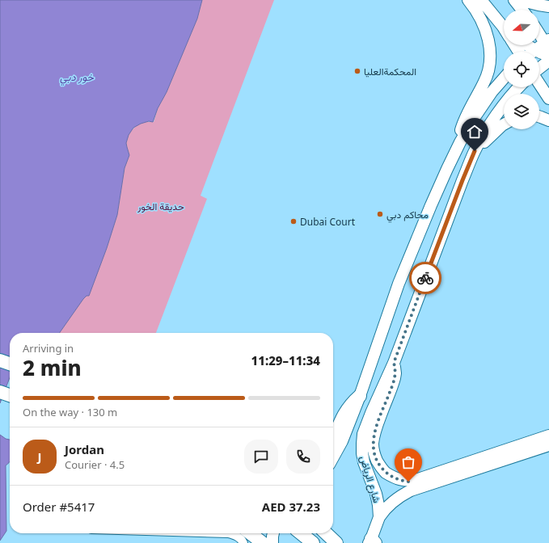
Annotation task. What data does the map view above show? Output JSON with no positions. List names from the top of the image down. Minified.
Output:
{"streets":{"main road":["شارع الرياض"]},"water":["خور دبي"],"parks":["حديقة الخور"],"places":["المحكمةالعليا","محاكم دبي","Dubai Court"],"north":"left","page":{"heading":["2 min","Arriving in","11:29–11:34"],"panel":["Jordan","Courier · 4.5","Order #5417","AED 37.23"],"bar":"On the way · 130 m","round":"J"}}
